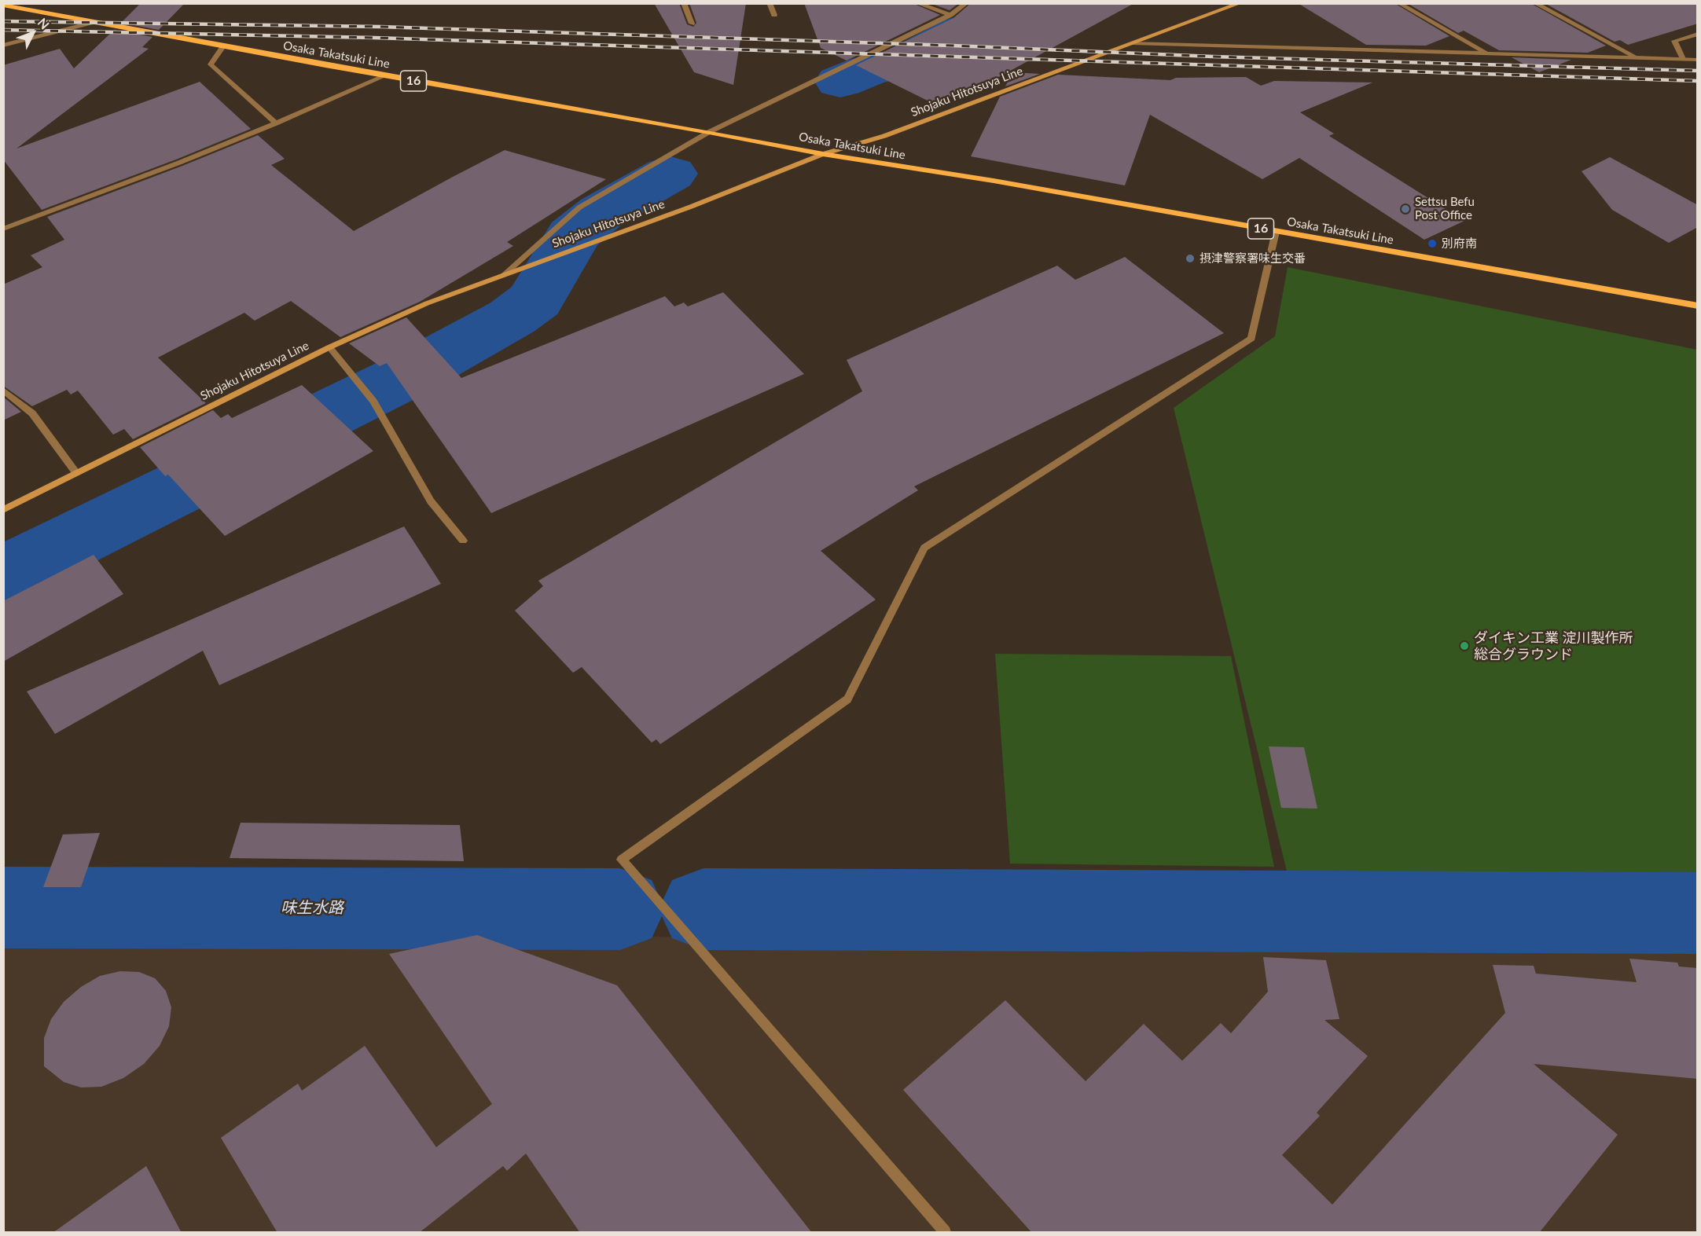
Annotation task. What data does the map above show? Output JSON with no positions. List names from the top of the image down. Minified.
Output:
{"streets":{"main road":["Osaka Takatsuki Line","16","Shojaku Hitotsuya Line"]},"crossings":[["Osaka Takatsuki Line","Shojaku Hitotsuya Line"]],"water":["味生水路"],"places":["Settsu Befu Post Office","別府南","摂津警察署味生交番","ダイキン工業 淀川製作所 総合グラウンド"],"north":"top right"}
